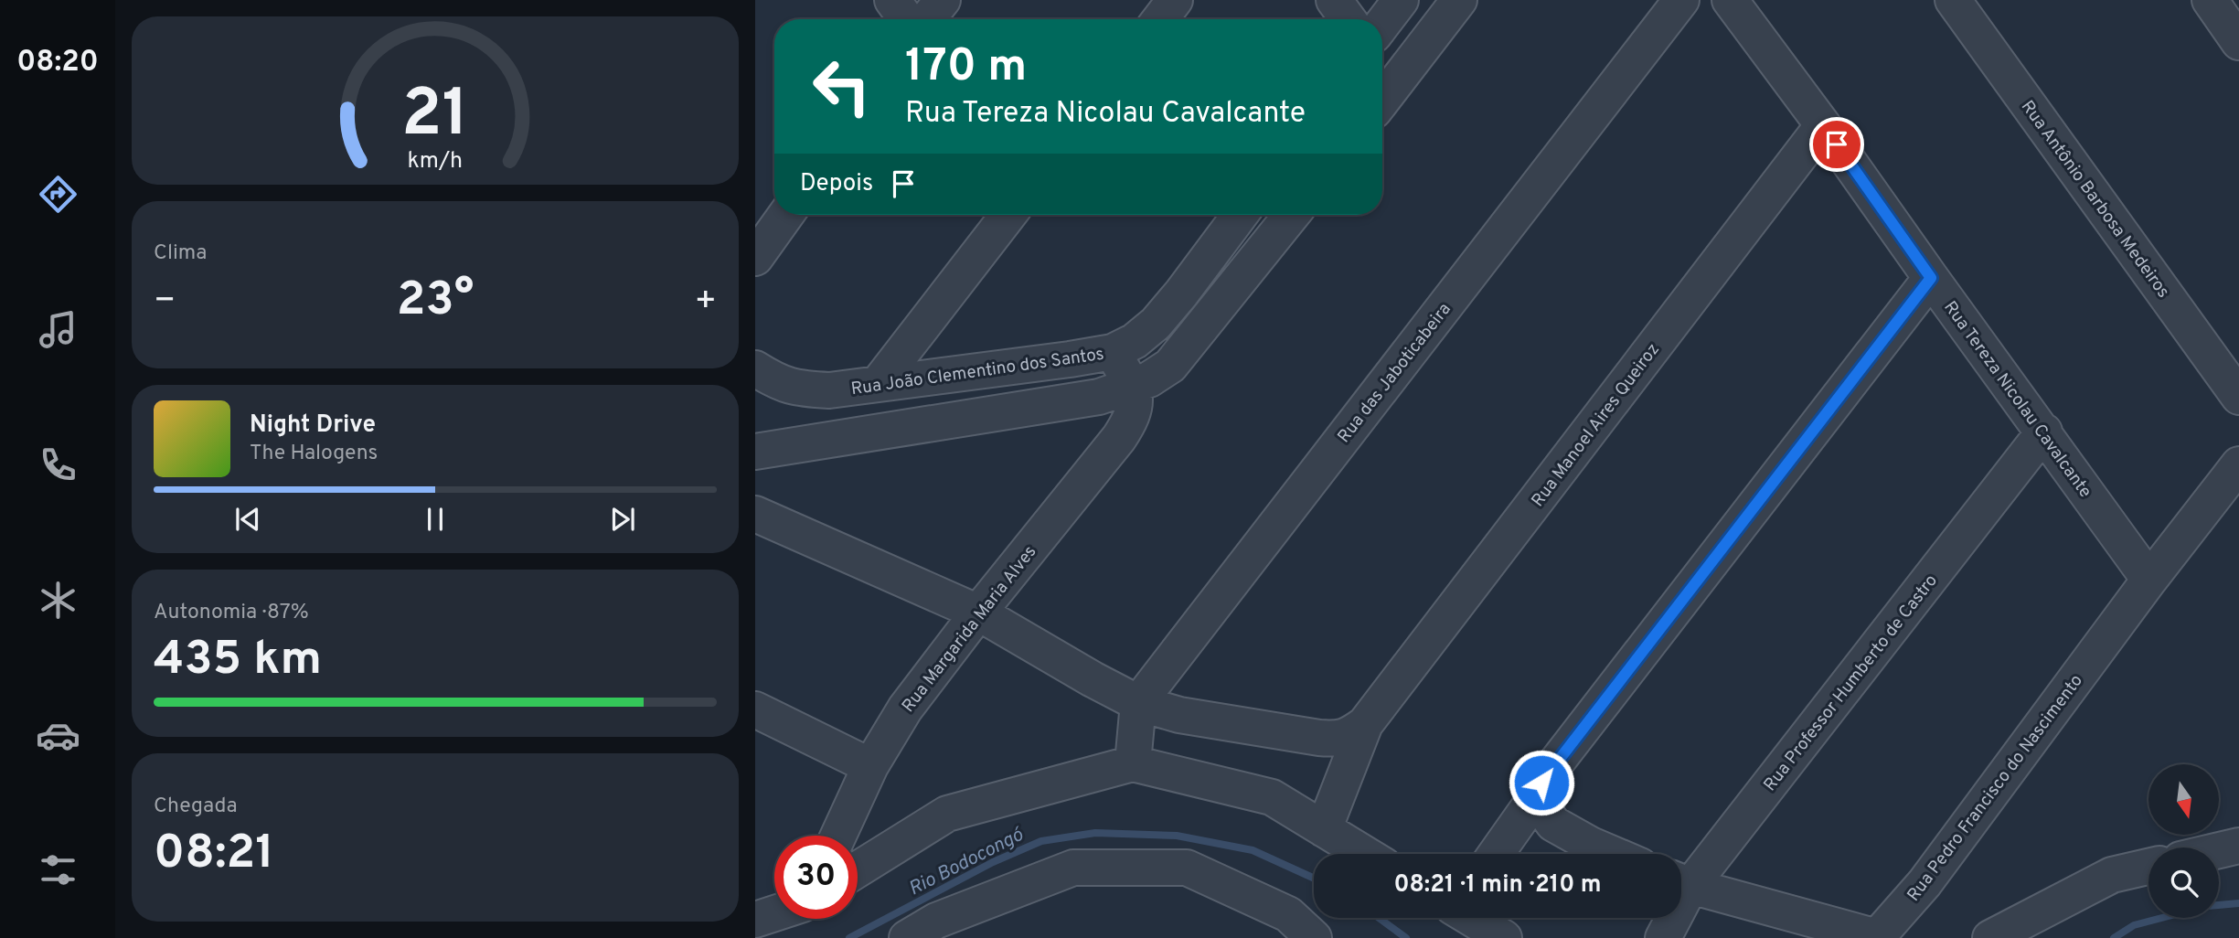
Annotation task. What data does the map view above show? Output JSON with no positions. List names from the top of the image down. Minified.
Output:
{"streets":{"street":["Rua Antônio Barbosa Medeiros","Rua João Clementino dos Santos","Rua das Jaboticabeira","Rua Tereza Nicolau Cavalcante","Rua Manoel Aires Queiroz","Rua Margarida Maria Alves","Rua Professor Humberto de Castro","Rua Pedro Francisco do Nascimento"]},"crossings":[["Rua Tereza Nicolau Cavalcante","Rua Manoel Aires Queiroz"],["Rua Tereza Nicolau Cavalcante","Rua Professor Humberto de Castro"],["Rua Tereza Nicolau Cavalcante","Rua Pedro Francisco do Nascimento"]],"water":["Rio Bodocongó"],"north":"bottom","page":{"tabs":"08:20","turn":["170 m","Rua Tereza Nicolau Cavalcante"],"then":"Depois","tile":["Clima",["Autonomia · 87%","435 km"],["Chegada","08:21"]],"heat":["−","23°","+"],"song":["Night Drive","The Halogens"],"limit":"30","trip":"08:21 · 1 min · 210 m","gauge":["21","km/h"]}}
